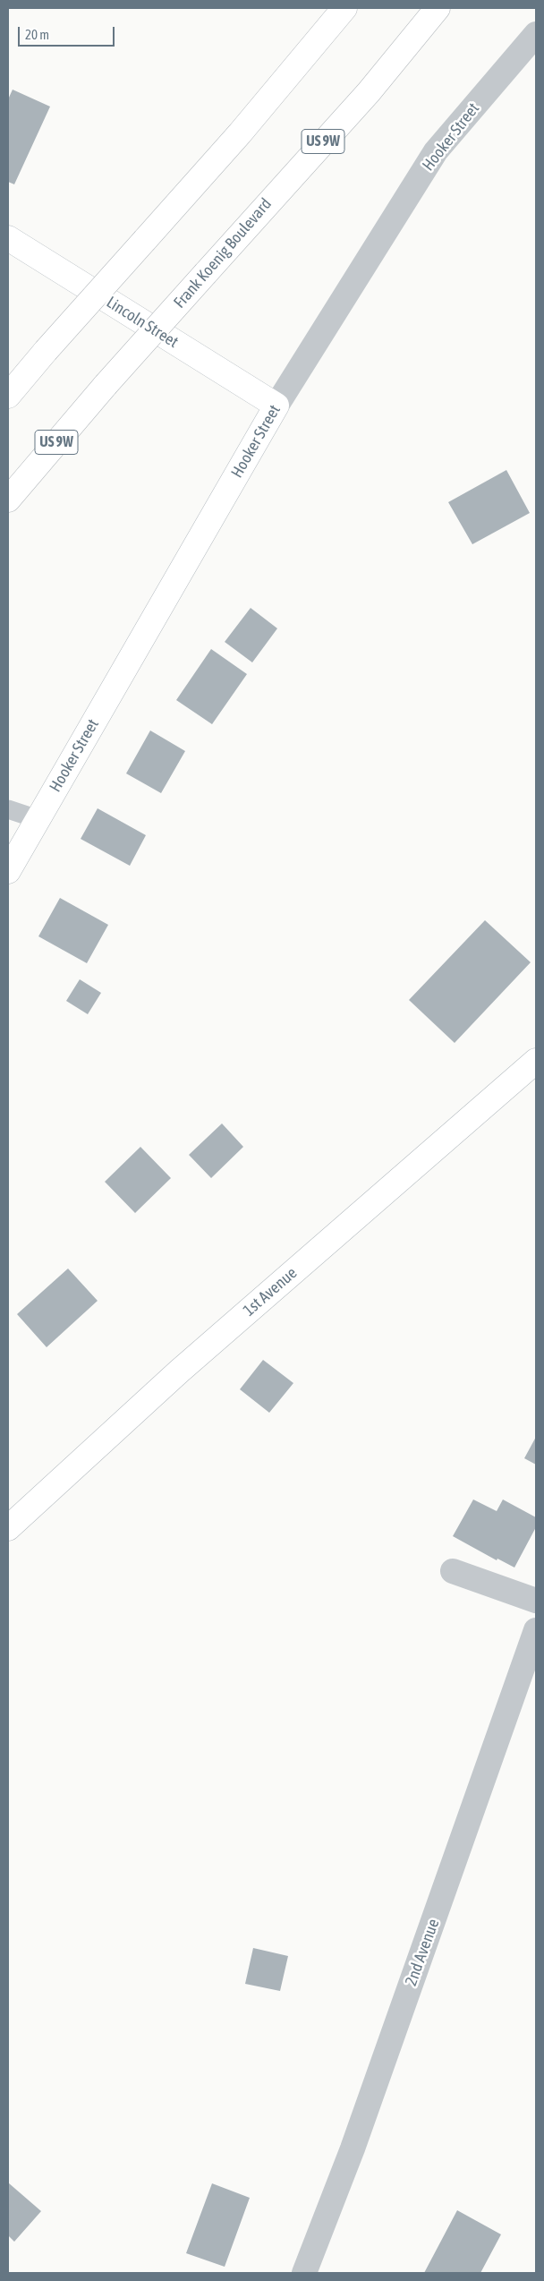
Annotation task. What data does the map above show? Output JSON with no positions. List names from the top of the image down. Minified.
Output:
{"streets":{"street":["Hooker Street","US 9W","Frank Koenig Boulevard","Lincoln Street","1st Avenue","2nd Avenue"]},"crossings":[["Hooker Street","Lincoln Street"]],"scale_bar":"20 m"}
